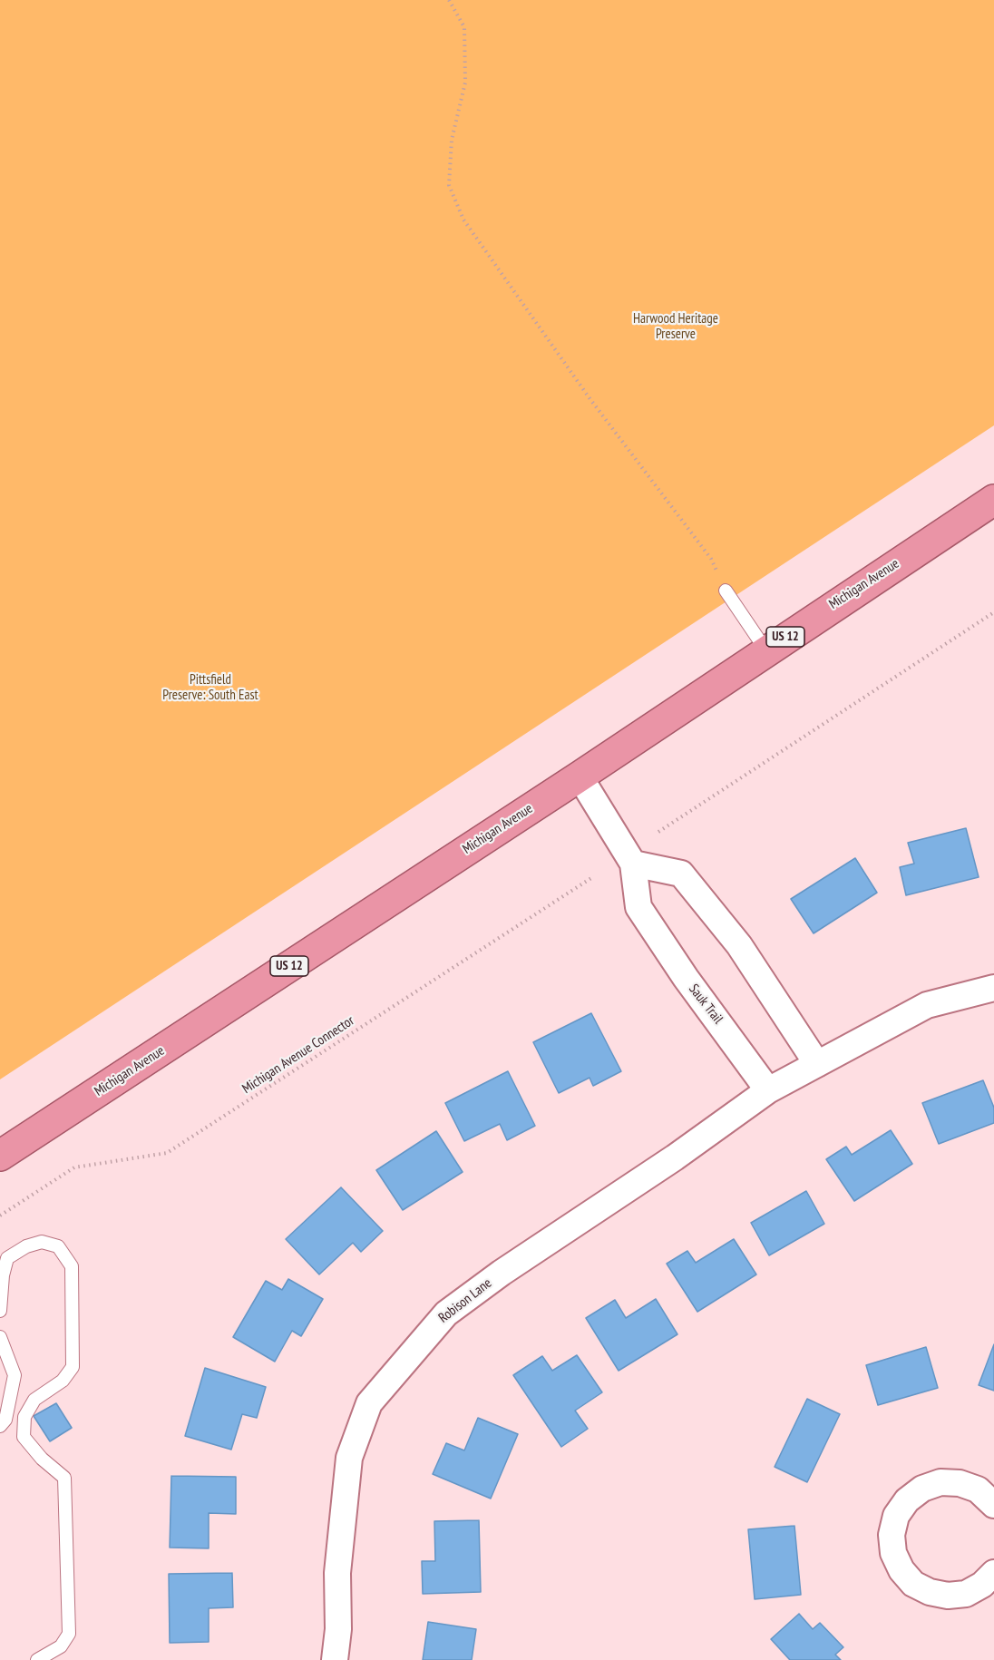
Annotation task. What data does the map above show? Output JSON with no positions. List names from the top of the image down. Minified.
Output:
{"streets":{"highway":["Michigan Avenue","US 12"],"street":["Sauk Trail","Robison Lane"],"path":["Michigan Avenue Connector"]},"crossings":[["Michigan Avenue","Sauk Trail"],["Sauk Trail","Robison Lane"]],"parks":["Harwood Heritage Preserve","Pittsfield Preserve: South East"]}
